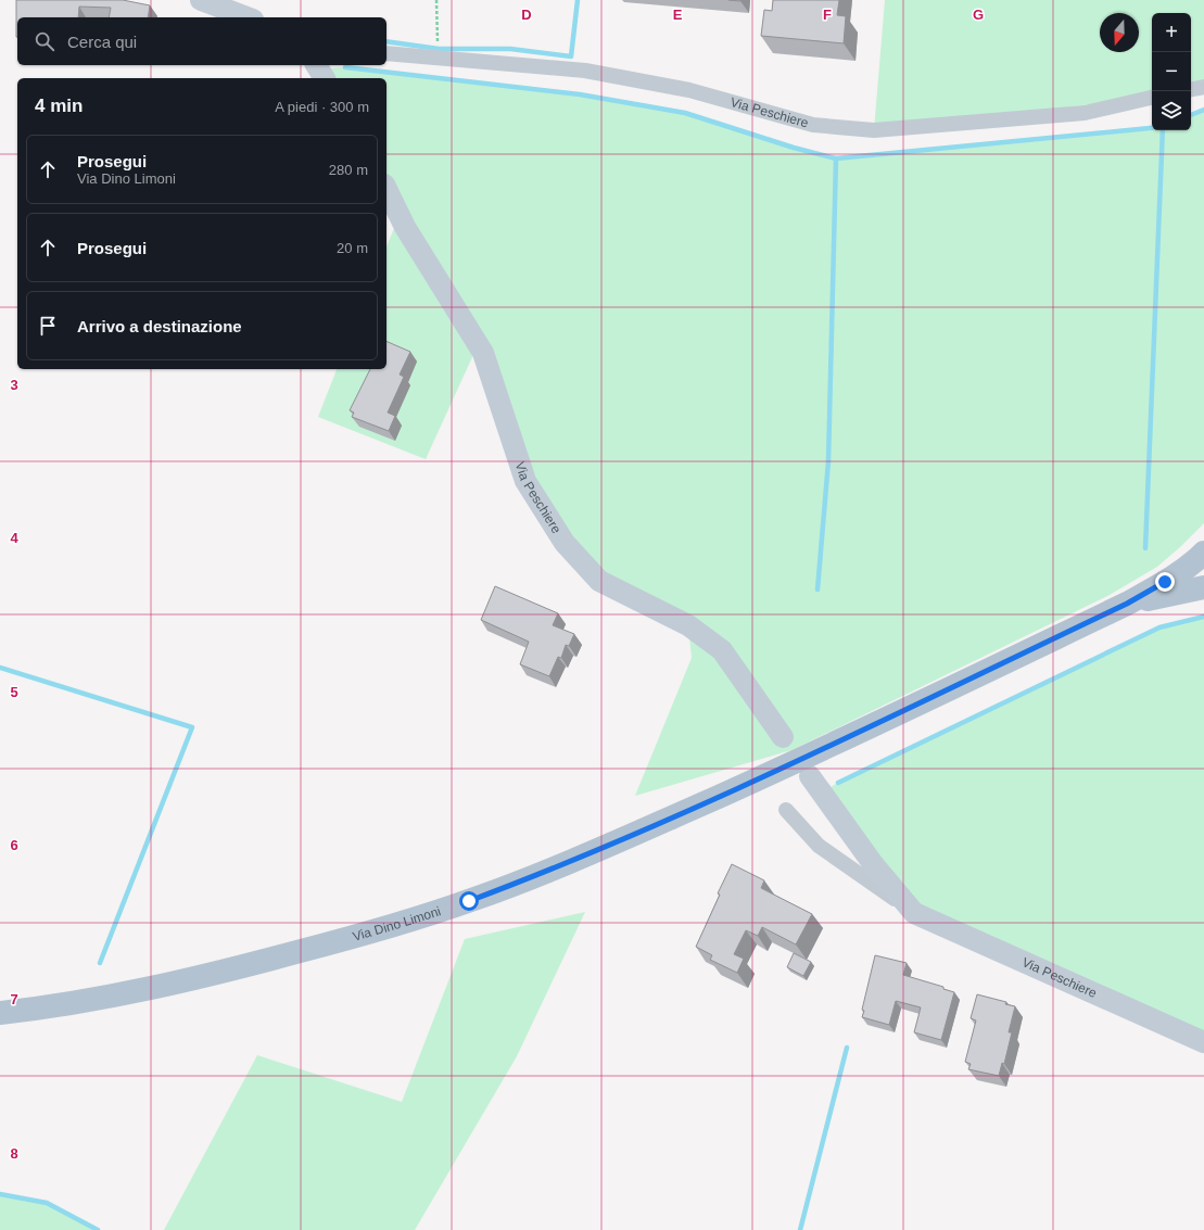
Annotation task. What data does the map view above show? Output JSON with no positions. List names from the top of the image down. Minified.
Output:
{"streets":{"main road":["Via Dino Limoni"],"street":["Via Peschiere"]},"north":"bottom","page":{"map_buttons":["+","−"],"search":"Cerca qui","heading":["4 min","A piedi · 300 m"],"list":[["Prosegui","Via Dino Limoni","280 m"],["Prosegui","20 m"],"Arrivo a destinazione"]},"grid":{"columns":["D","E","F","G"],"rows":["3","4","5","6","7","8"]}}
